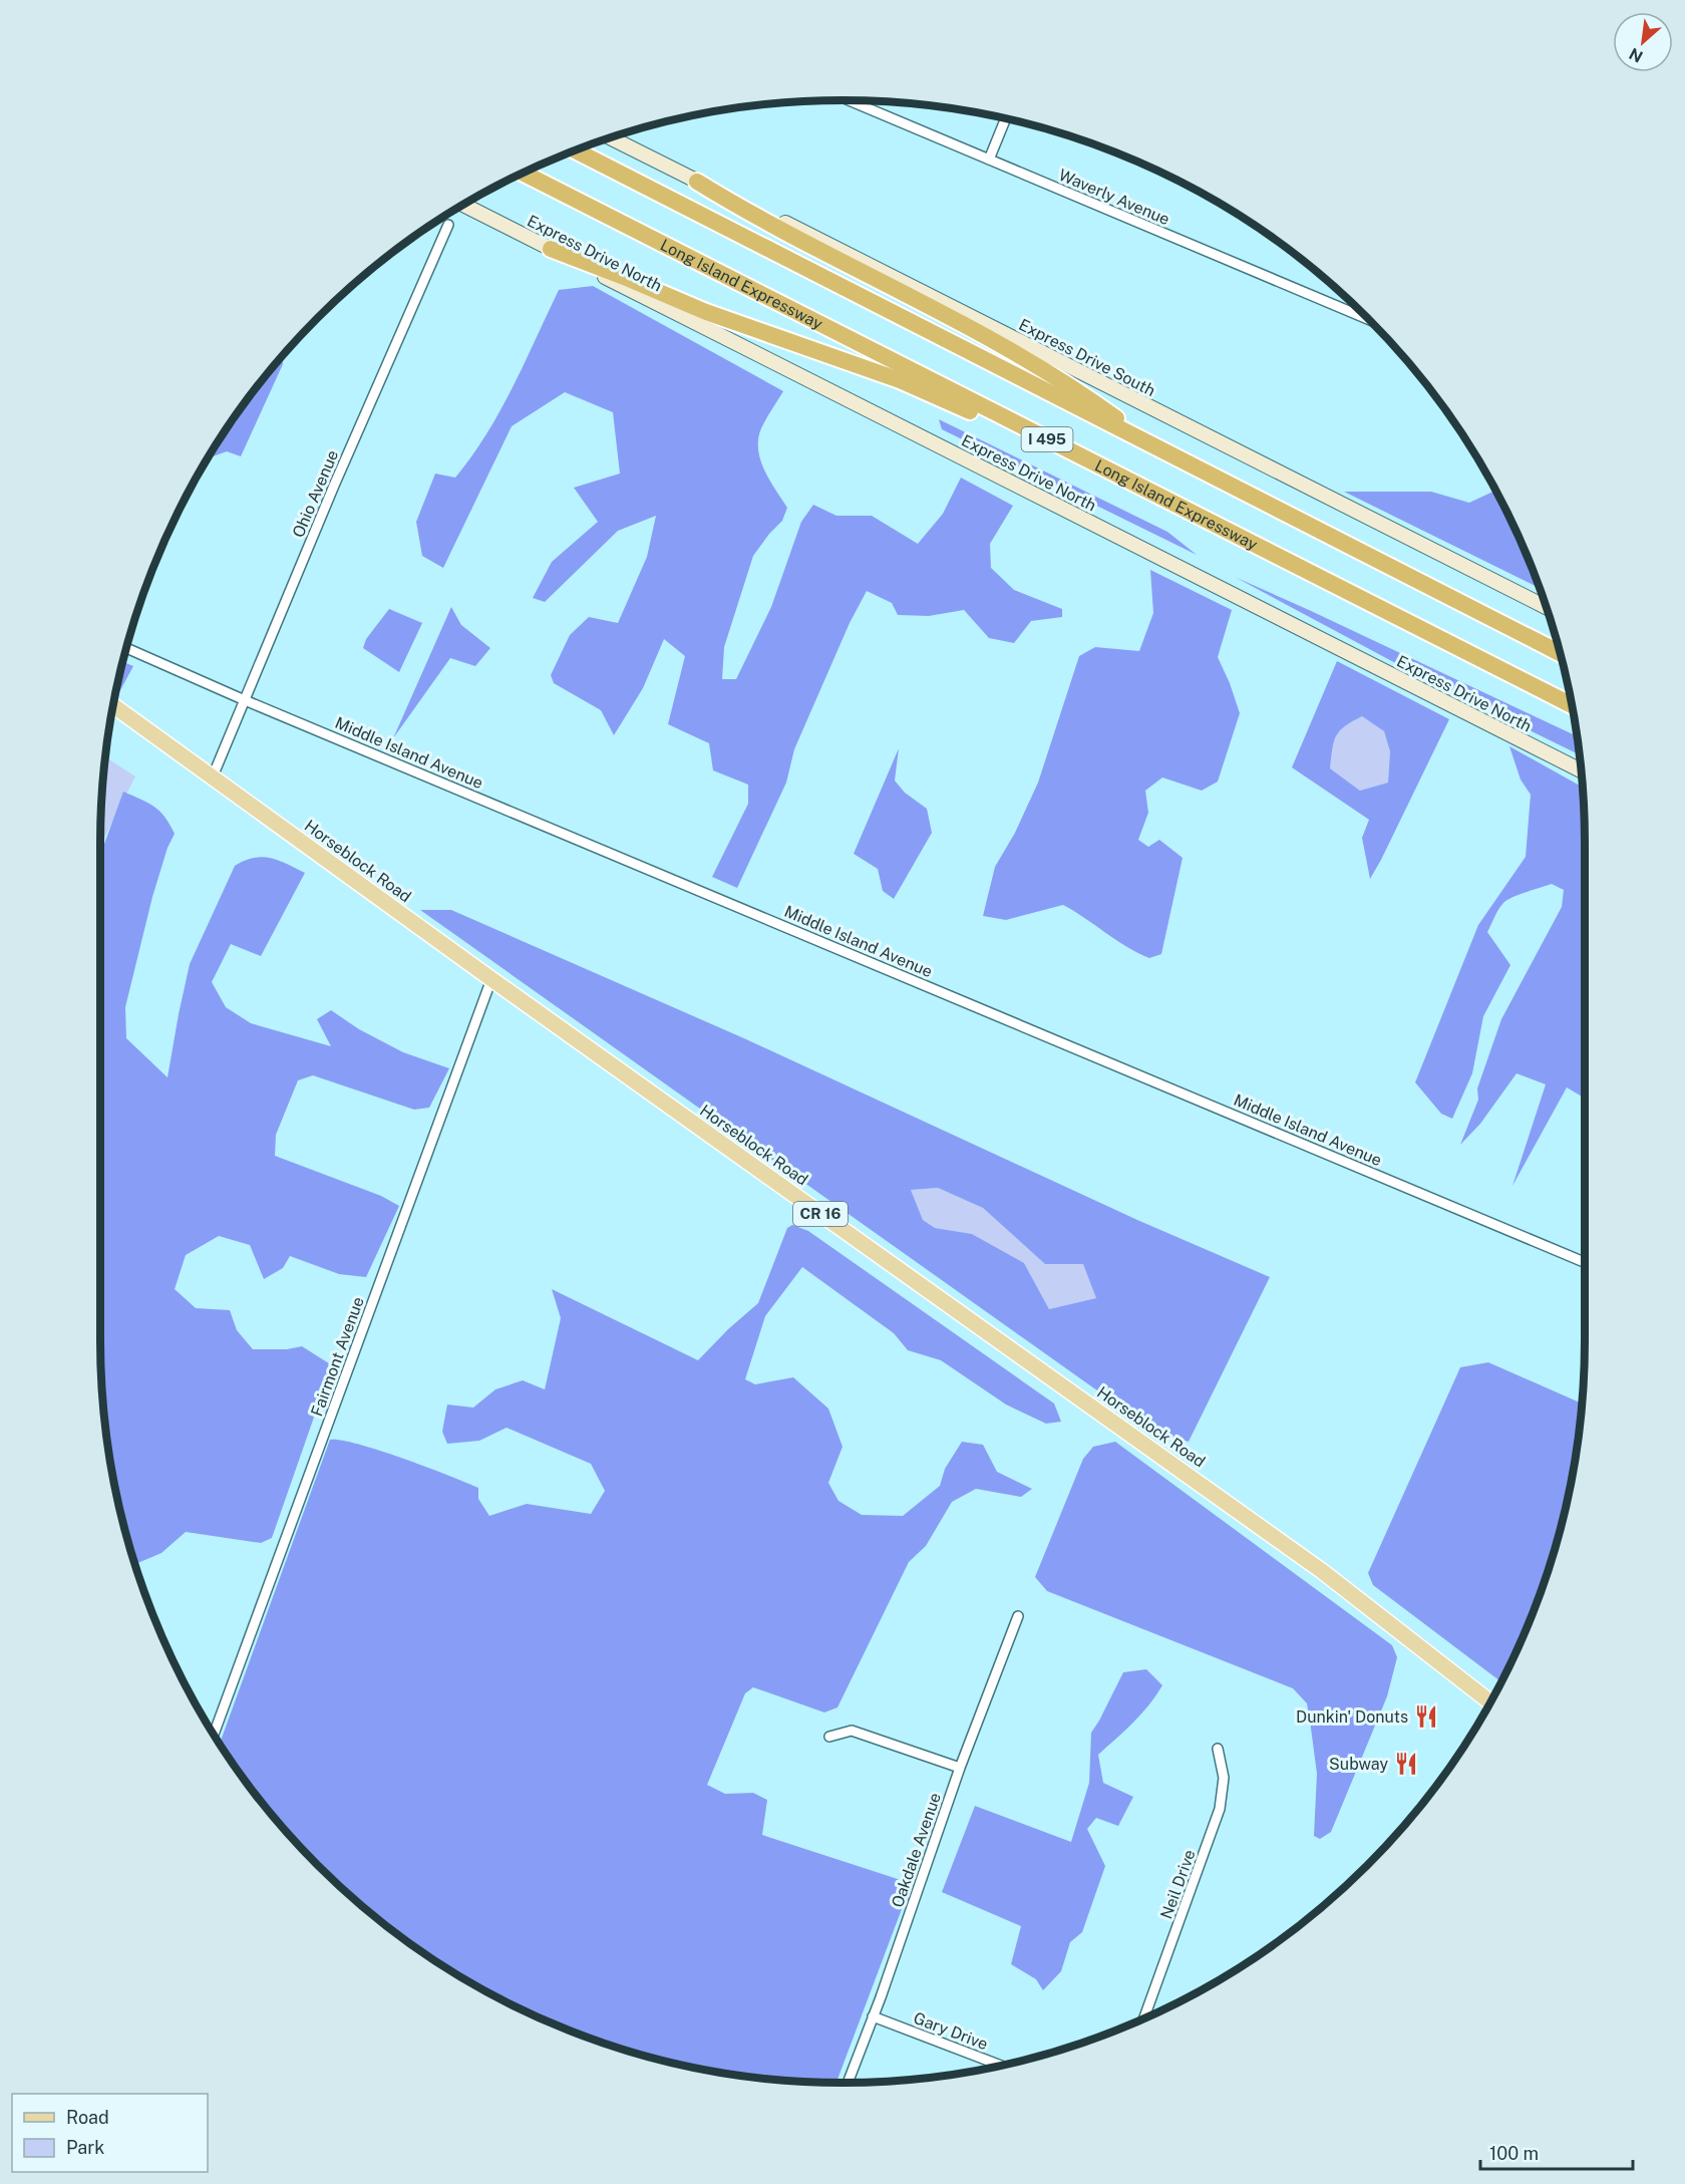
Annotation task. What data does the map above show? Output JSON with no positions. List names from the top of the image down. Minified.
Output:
{"streets":{"highway":["Long Island Expressway","I 495"],"main road":["Express Drive North","Express Drive South","Horseblock Road","CR 16"],"street":["Waverly Avenue","Ohio Avenue","Middle Island Avenue","Fairmont Avenue","Oakdale Avenue","Neil Drive","Gary Drive"]},"crossings":[["Ohio Avenue","Middle Island Avenue"],["Ohio Avenue","Horseblock Road"],["Horseblock Road","Fairmont Avenue"],["Oakdale Avenue","Gary Drive"]],"places":{"restaurant":["Dunkin' Donuts","Subway"]},"legend":["Road","Park"],"scale_bar":"100 m","north":"bottom left"}
